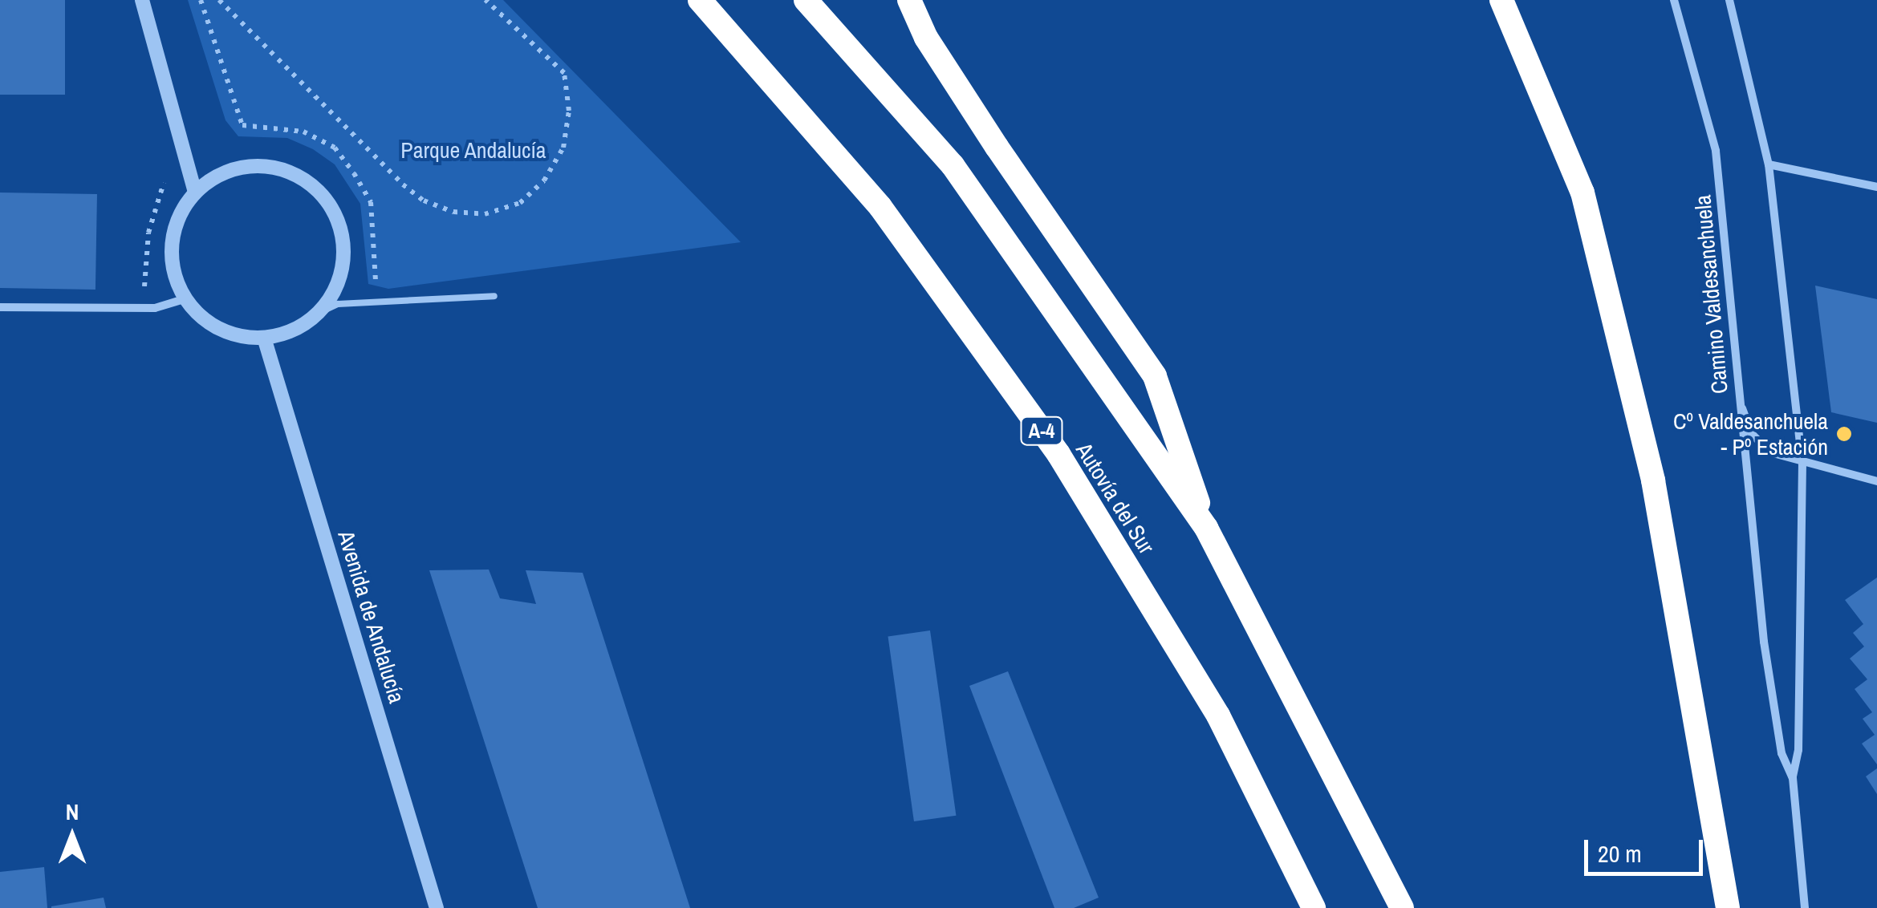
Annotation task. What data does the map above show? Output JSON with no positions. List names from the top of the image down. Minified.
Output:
{"streets":{"highway":["A-4","Autovía del Sur"],"street":["Camino Valdesanchuela","Avenida de Andalucía"]},"parks":["Parque Andalucía"],"places":["Cº Valdesanchuela - Pº Estación"],"scale_bar":"20 m","north":"top"}
